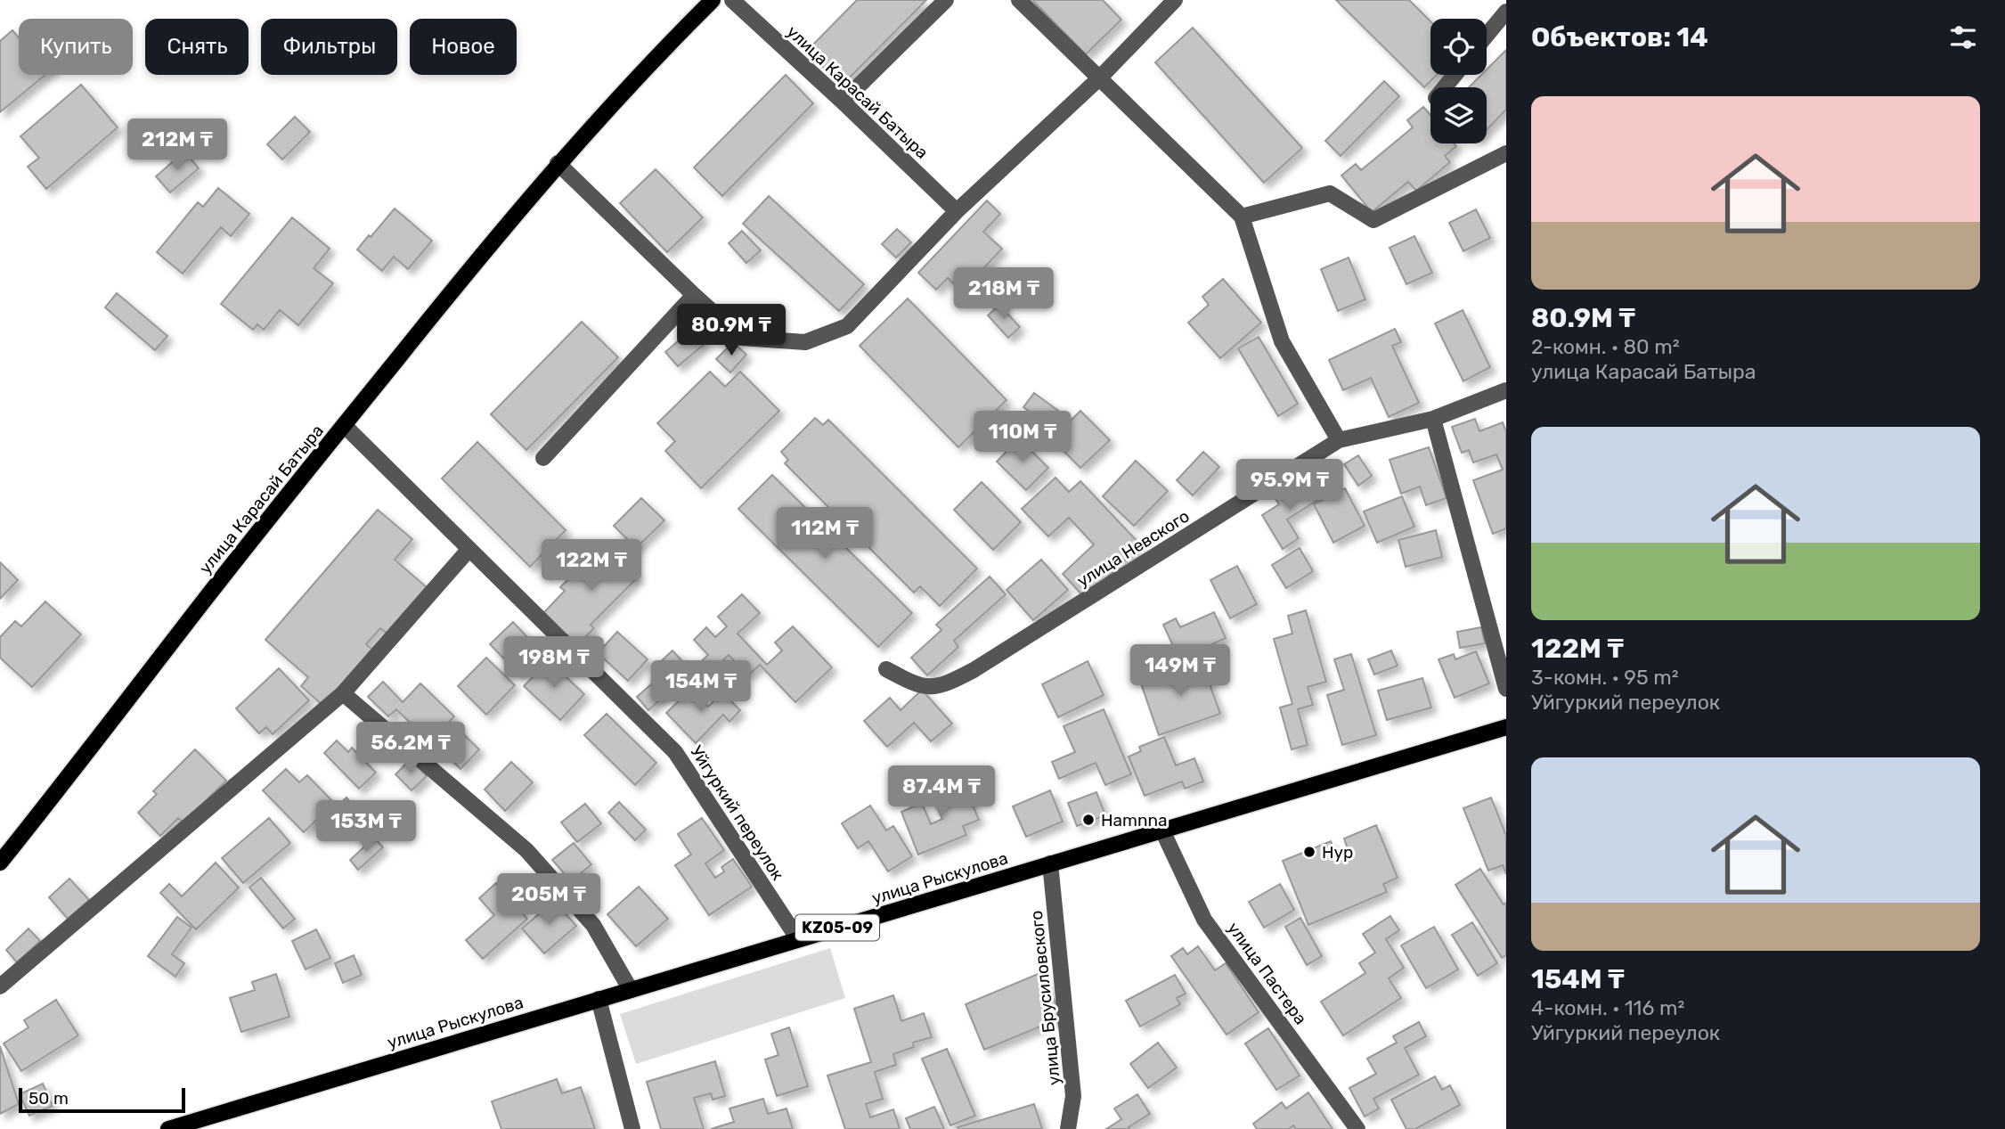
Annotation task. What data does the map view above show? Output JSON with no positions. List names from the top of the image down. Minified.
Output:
{"streets":{"main road":["улица Карасай Батыра","улица Рыскулова","KZ05-09"],"street":["улица Невского","Уйгуркий переулок","улица Пастера","улица Брусиловского"]},"crossings":[["улица Карасай Батыра","Уйгуркий переулок"],["Уйгуркий переулок","улица Рыскулова"],["улица Рыскулова","улица Пастера"],["улица Рыскулова","улица Брусиловского"]],"places":["Hamnna","Hyp"],"scale_bar":"50 m","page":{"heading":"Объектов: 14","chip":["Купить","Снять","Фильтры","Новое"],"list":[{"name":"80.9M ₸","note":"2-комн. · 80 m² · улица Карасай Батыра"},{"name":"122M ₸","note":"3-комн. · 95 m² · Уйгуркий переулок"},{"name":"154M ₸","note":"4-комн. · 116 m² · Уйгуркий переулок"}],"price":["212M ₸","218M ₸","80.9M ₸","110M ₸","95.9M ₸","112M ₸","122M ₸","198M ₸","149M ₸","154M ₸","56.2M ₸","87.4M ₸","153M ₸","205M ₸"],"scale":"50 m"}}
